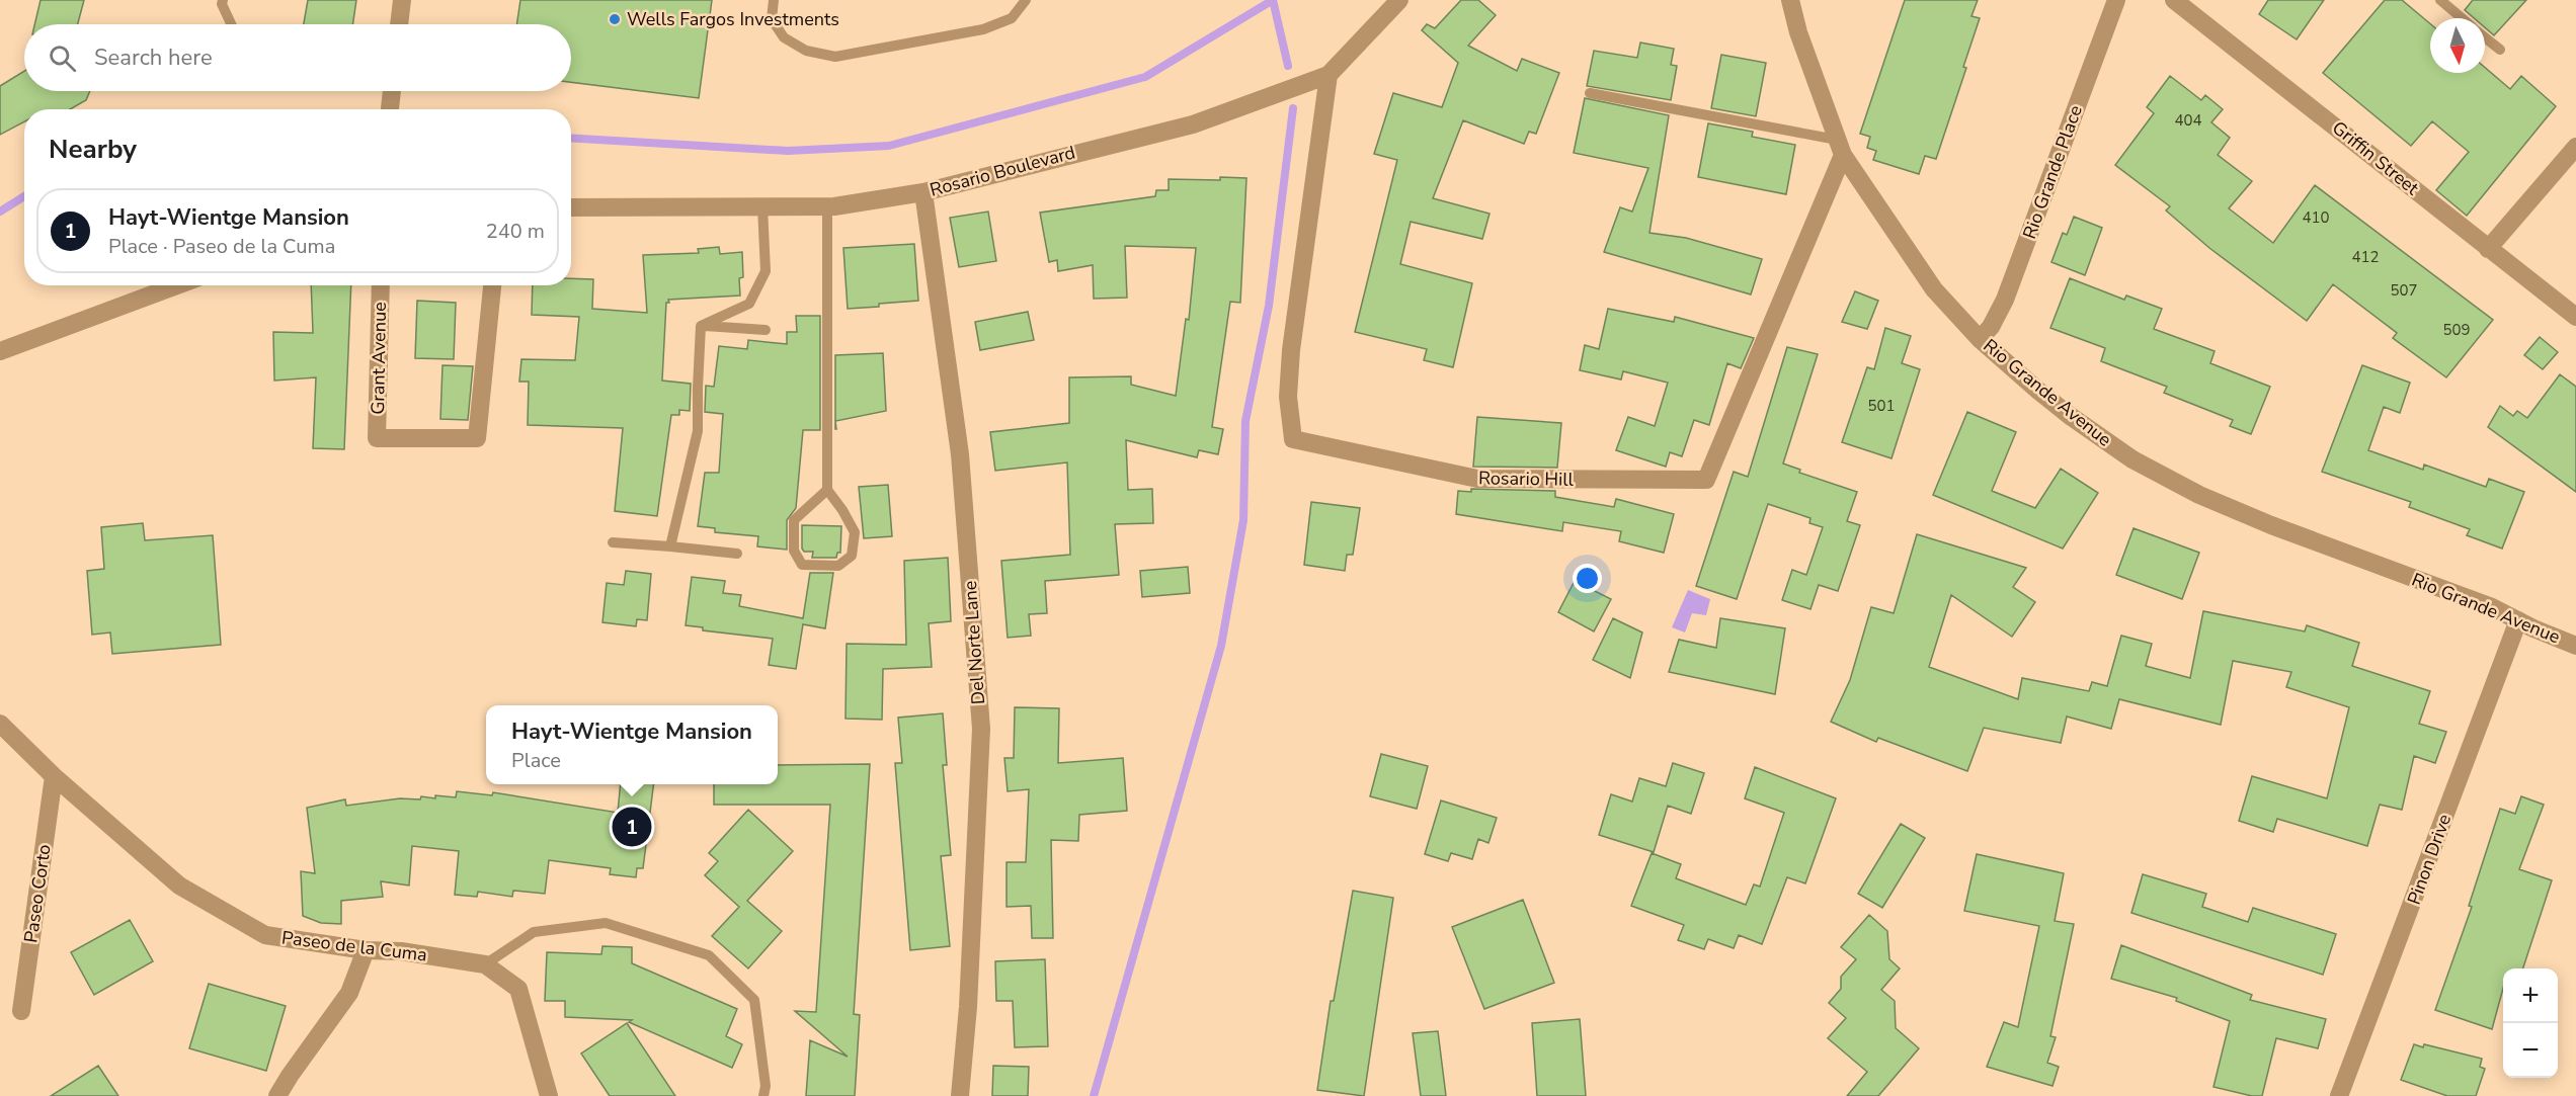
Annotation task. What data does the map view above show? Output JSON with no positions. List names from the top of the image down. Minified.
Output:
{"streets":{"street":["Griffin Street","Rosario Boulevard","Rio Grande Place","Grant Avenue","Rio Grande Avenue","Rosario Hill","Del Norte Lane","Pinon Drive","Paseo Corto","Paseo de la Cuma"]},"crossings":[["Rosario Boulevard","Rosario Hill"],["Rosario Boulevard","Del Norte Lane"],["Rio Grande Place","Rio Grande Avenue"],["Rio Grande Avenue","Rosario Hill"],["Rio Grande Avenue","Pinon Drive"],["Paseo Corto","Paseo de la Cuma"]],"places":["Wells Fargos Investments"],"house_numbers":["404","410","412","507","509","501"],"north":"bottom","page":{"search":"Search here","heading":"Nearby","list":[{"mark":"1","name":"Hayt-Wientge Mansion","note":"Place · Paseo de la Cuma","value":"240 m"}],"popup":["Hayt-Wientge Mansion","Place"],"pins":"1","map_buttons":["+","−"]}}
